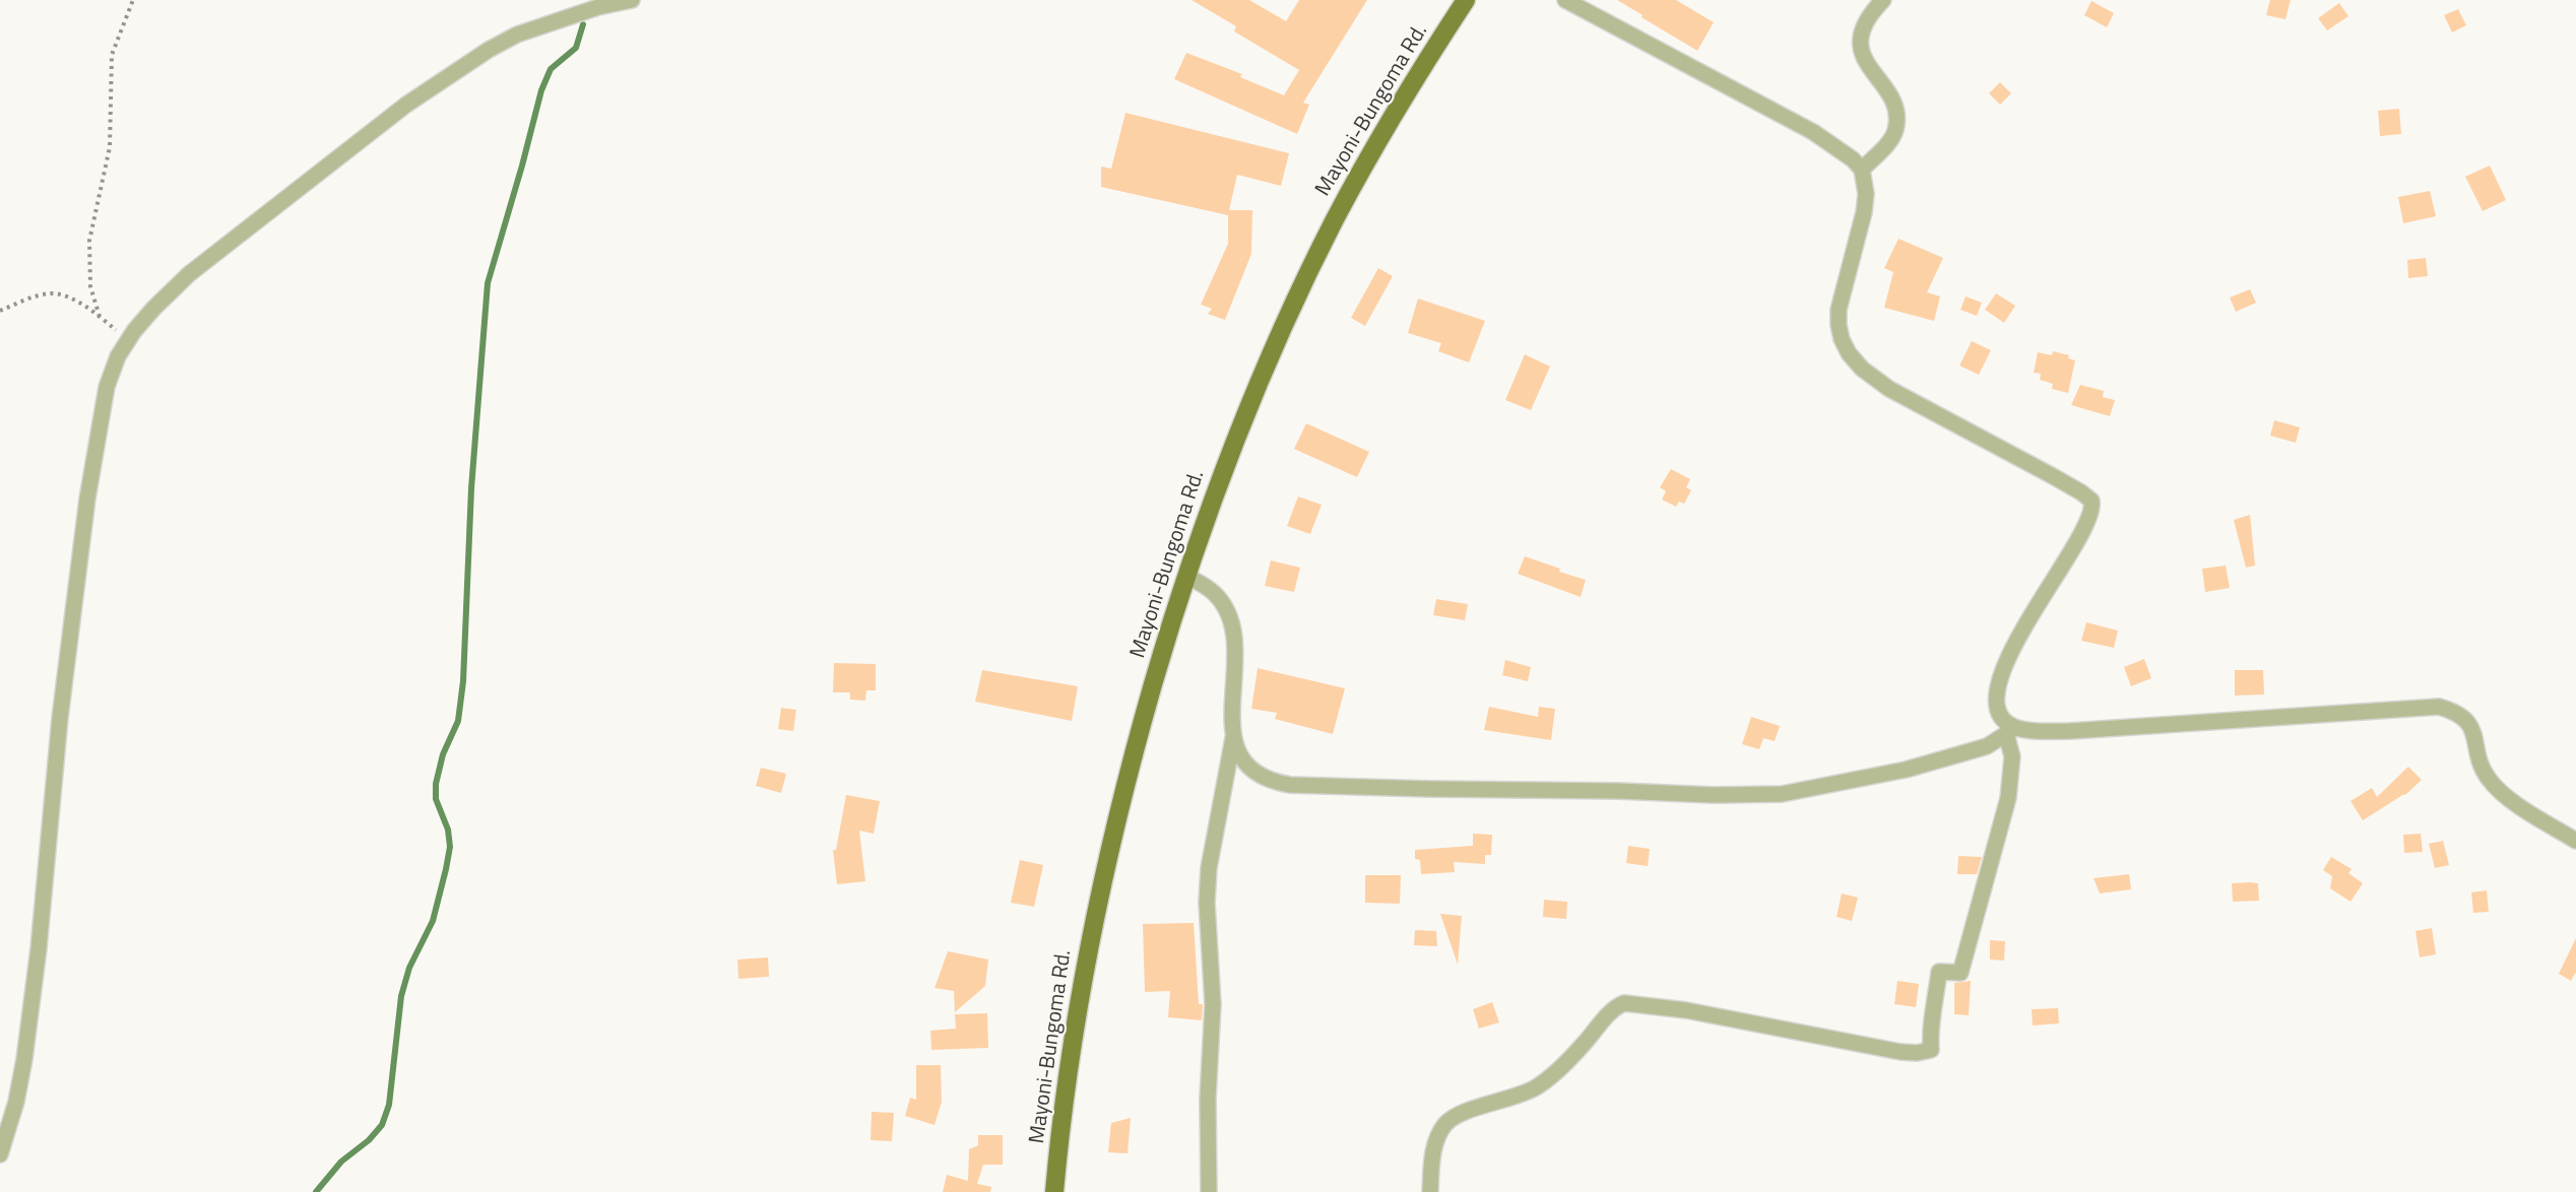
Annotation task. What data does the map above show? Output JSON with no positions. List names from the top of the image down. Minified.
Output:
{"streets":{"main road":["Mayoni-Bungoma Rd."]}}
